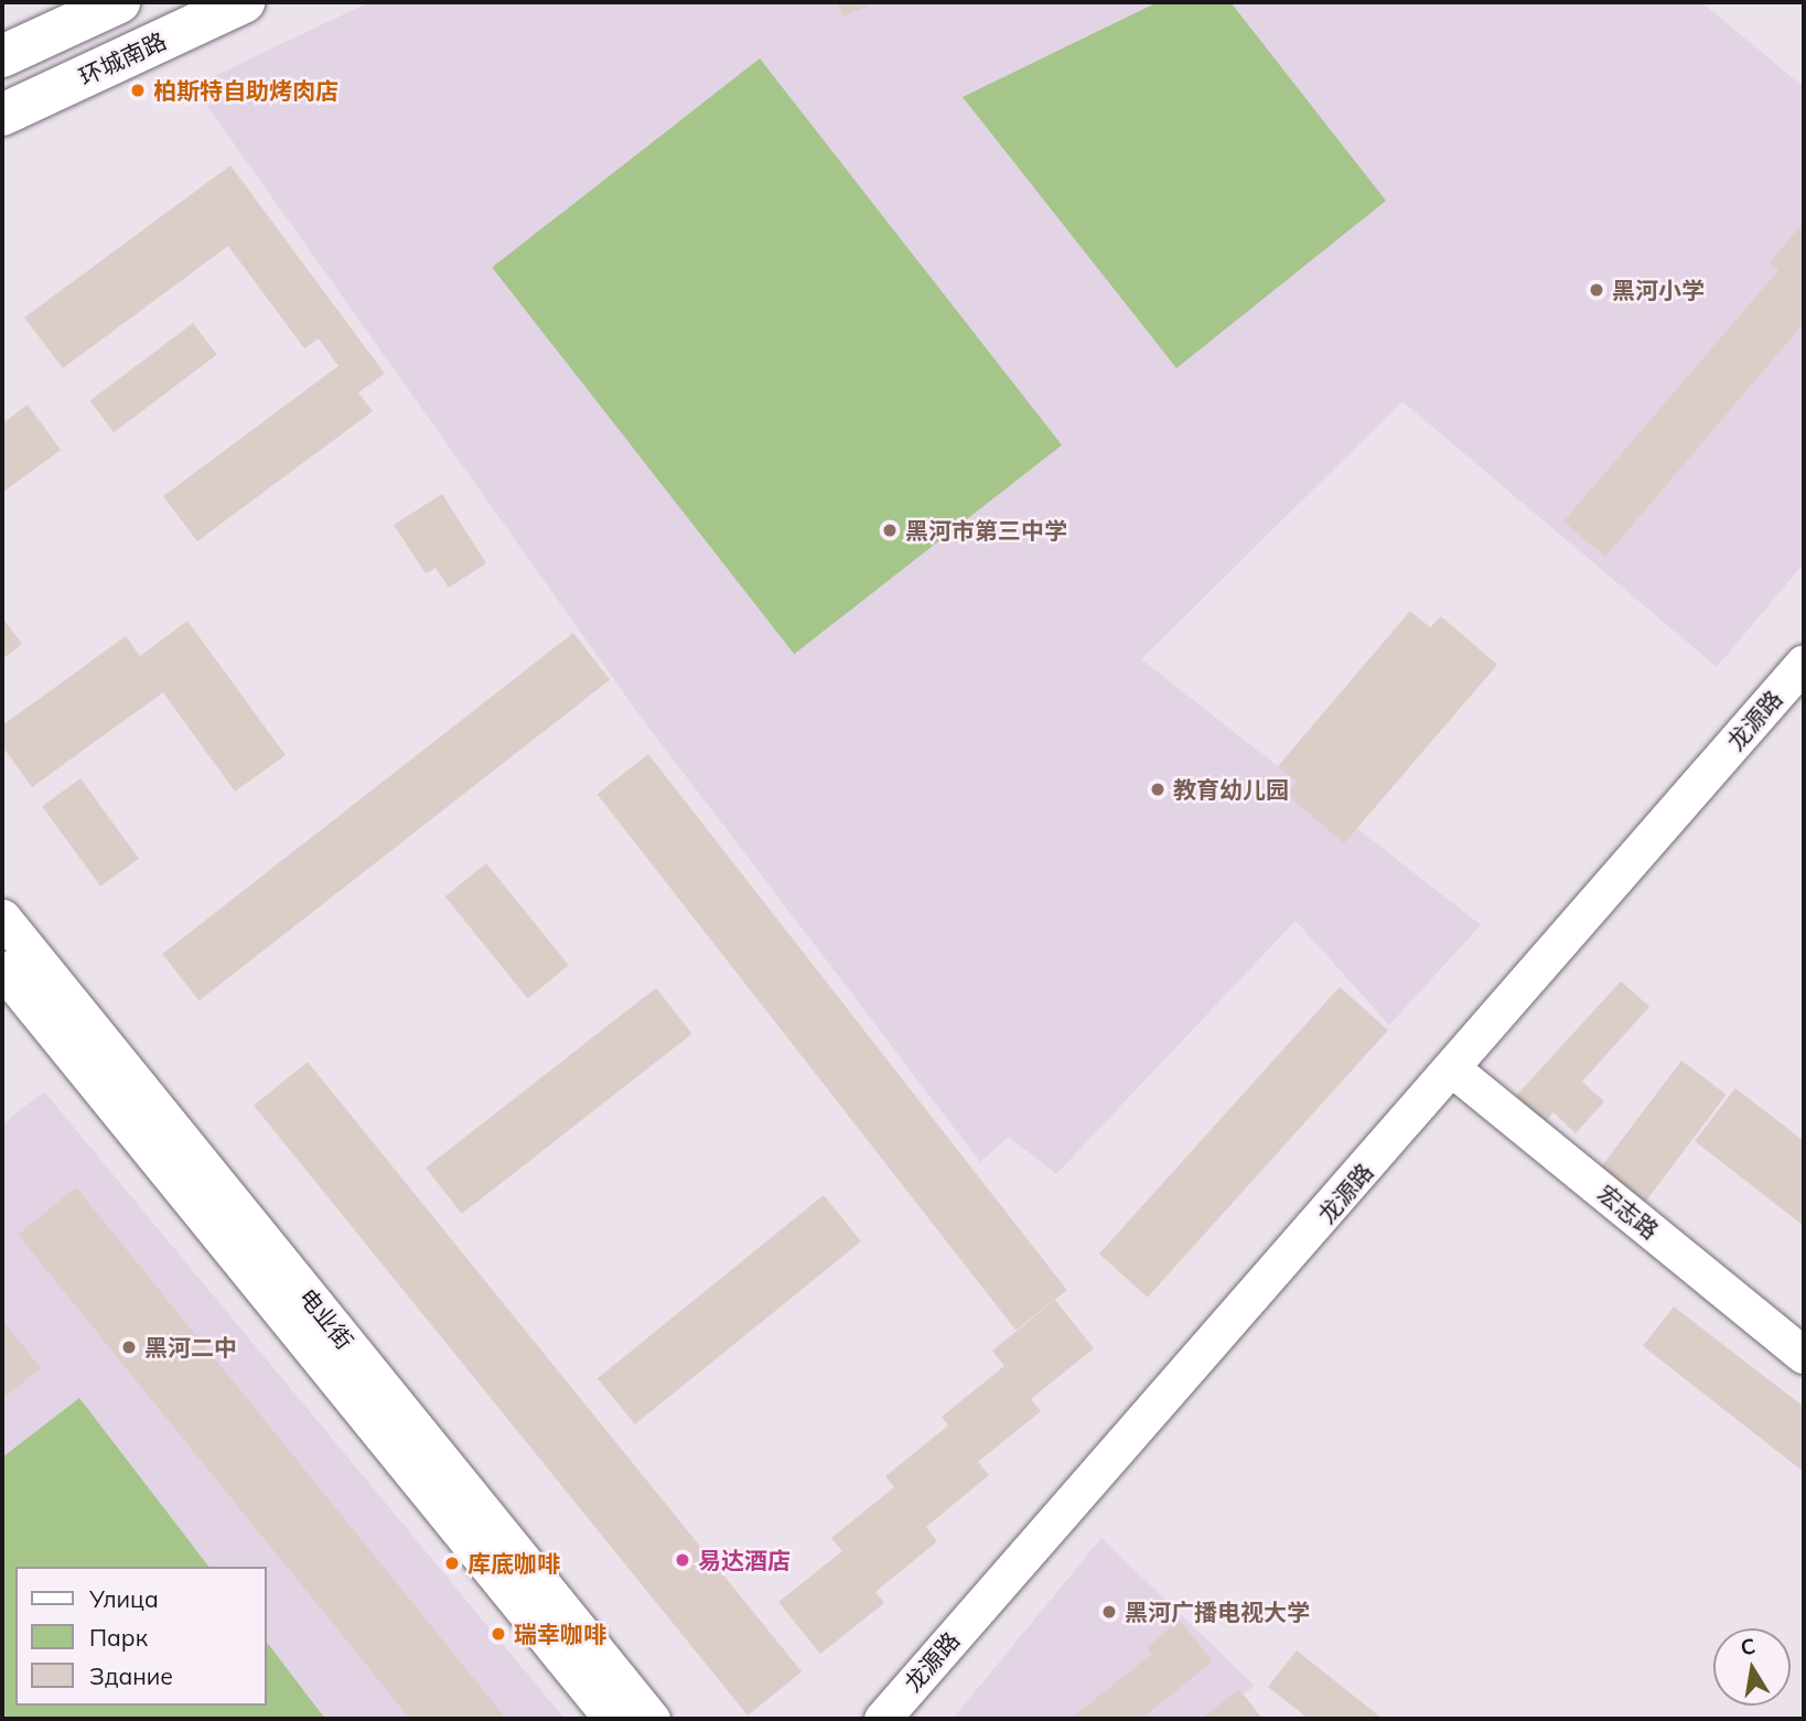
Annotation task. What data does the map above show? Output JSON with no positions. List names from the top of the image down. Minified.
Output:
{"streets":{"main road":["环城南路"],"street":["龙源路","宏志路","电业街"]},"crossings":[["龙源路","宏志路"]],"places":["柏斯特自助烤肉店","黑河小学","黑河市第三中学","教育幼儿园","黑河二中","易达酒店","库底咖啡","黑河广播电视大学","瑞幸咖啡"],"legend":["Улица","Парк","Здание"],"north":"top"}
